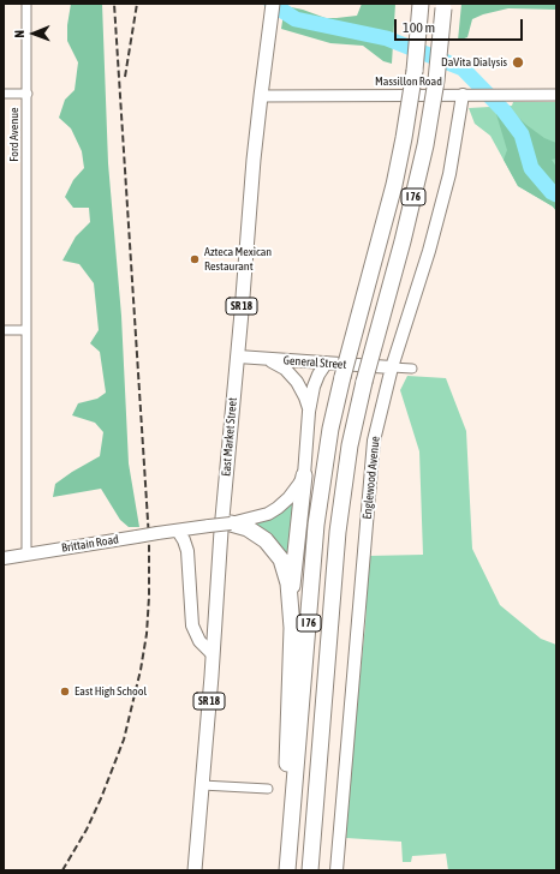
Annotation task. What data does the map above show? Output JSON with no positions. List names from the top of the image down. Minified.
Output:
{"streets":{"highway":["I 76"],"main road":["SR 18","General Street","East Market Street","Englewood Avenue","Brittain Road"],"street":["Massillon Road","Ford Avenue"]},"crossings":[["Massillon Road","East Market Street"],["Massillon Road","Englewood Avenue"],["Ford Avenue","Brittain Road"],["General Street","East Market Street"],["General Street","Englewood Avenue"]],"places":["DaVita Dialysis","Azteca Mexican Restaurant","East High School"],"scale_bar":"100 m","north":"left"}
